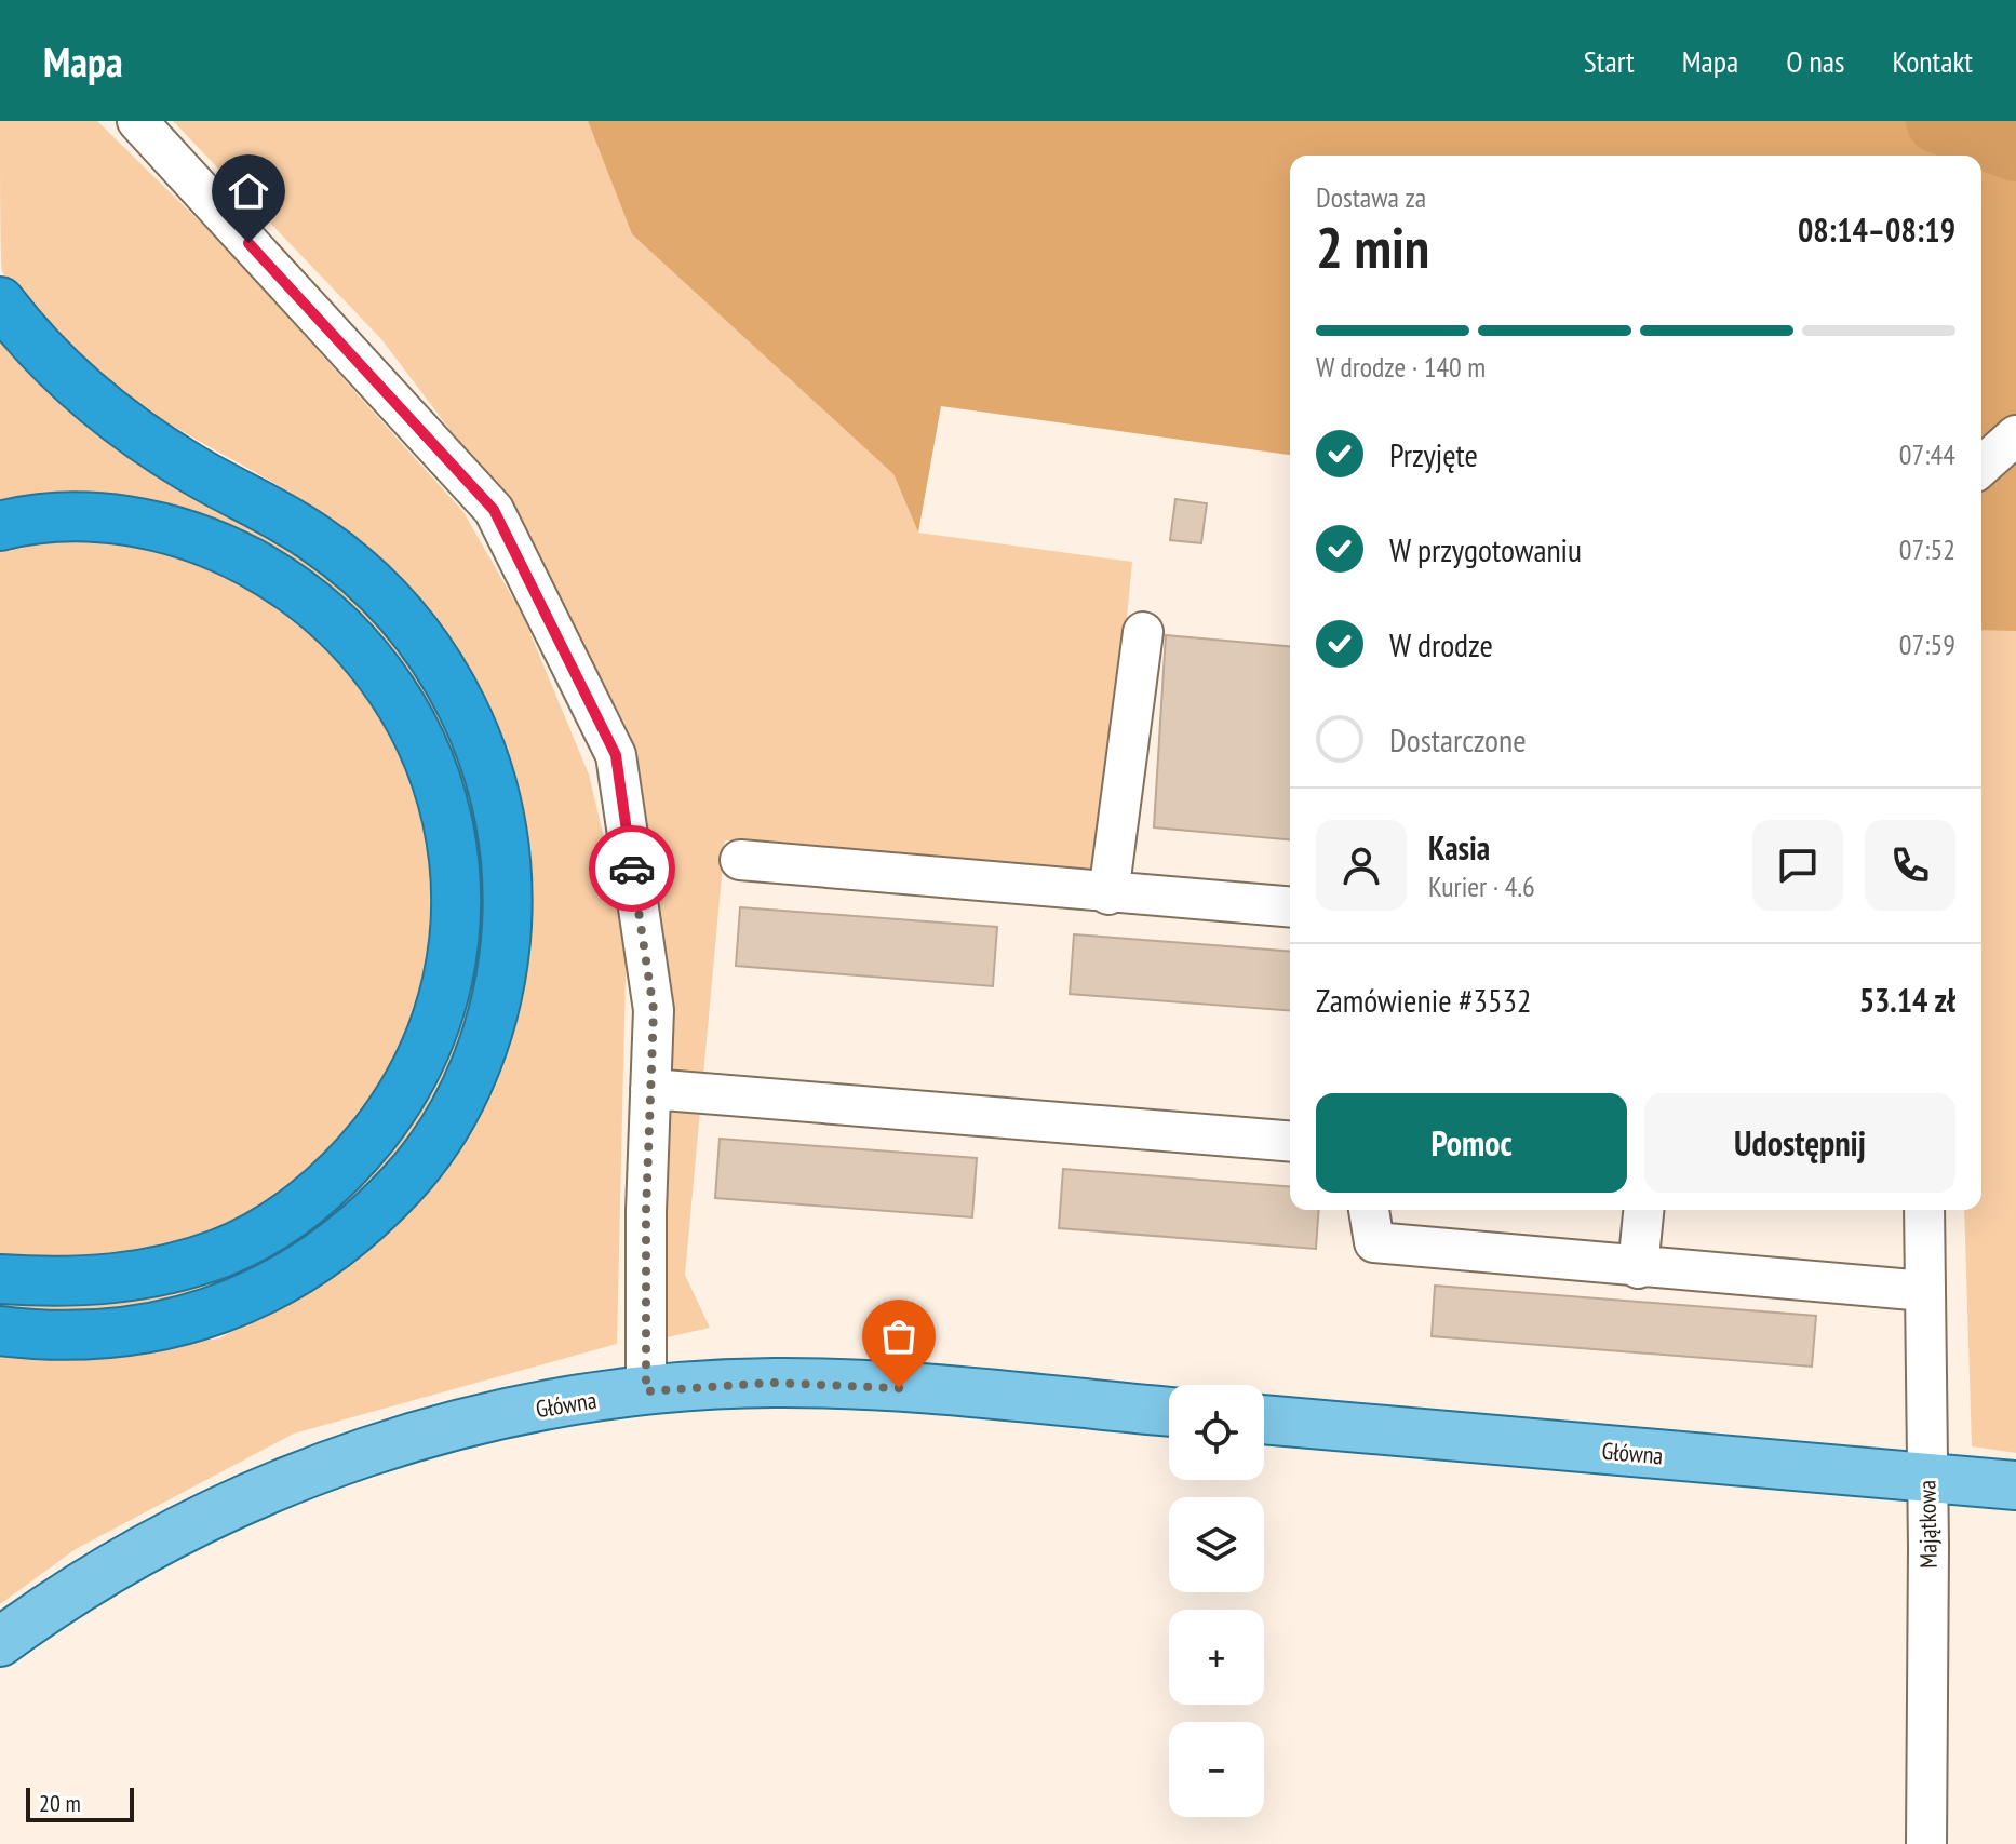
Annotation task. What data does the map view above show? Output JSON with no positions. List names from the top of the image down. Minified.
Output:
{"streets":{"main road":["Główna"],"street":["Majątkowa"]},"crossings":[["Główna","Majątkowa"]],"scale_bar":"20 m","page":{"header":"Mapa","nav":["Start","Mapa","O nas","Kontakt"],"heading":["2 min","Dostawa za","08:14–08:19"],"panel":["Kasia","Kurier · 4.6","Zamówienie #3532","53.14 zł"],"bar":"W drodze · 140 m","list":[["Przyjęte","07:44"],["W przygotowaniu","07:52"],["W drodze","07:59"],"Dostarczone"],"buttons":["Pomoc","Udostępnij"],"map_buttons":["+","−"],"scale":"20 m"}}
